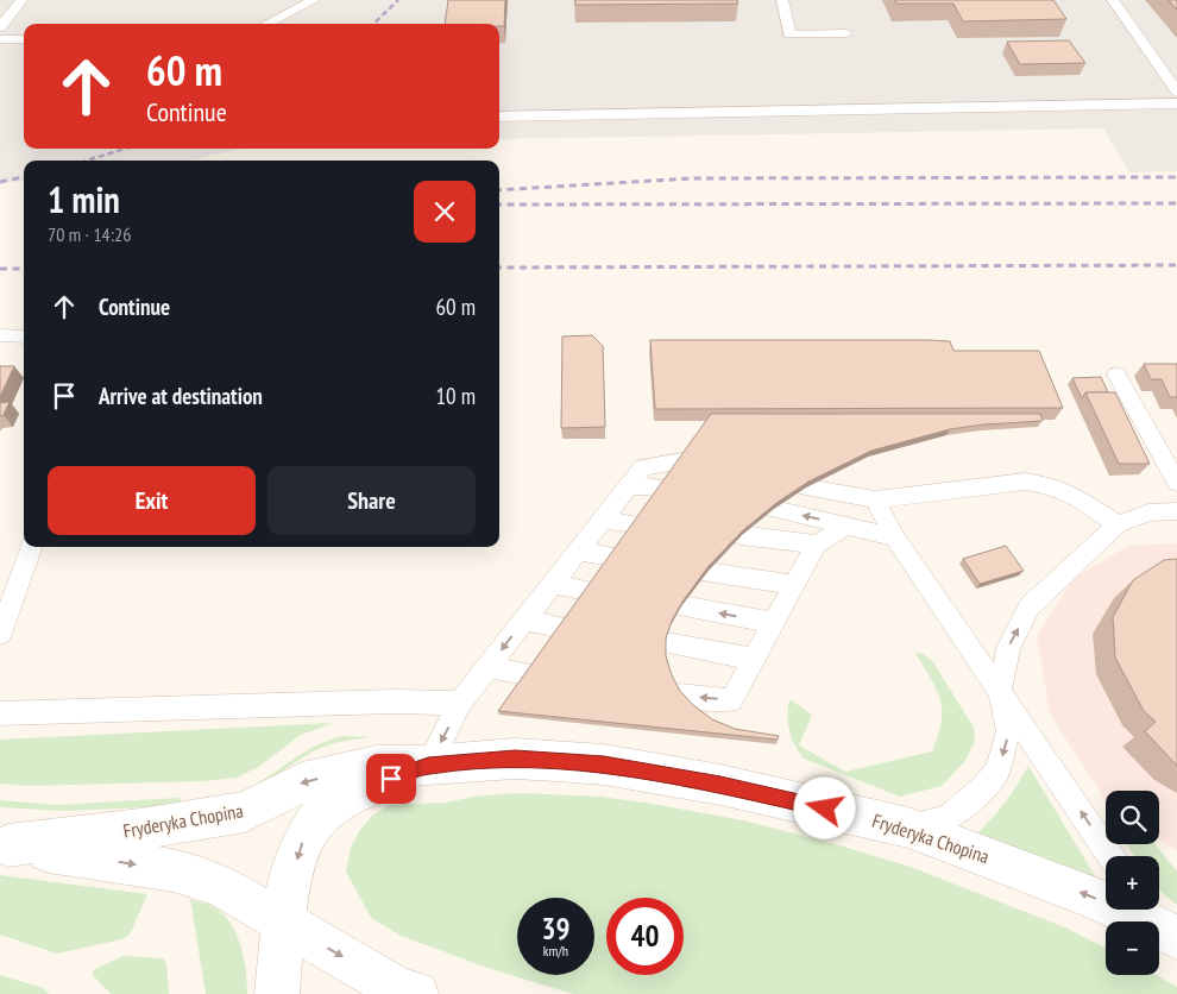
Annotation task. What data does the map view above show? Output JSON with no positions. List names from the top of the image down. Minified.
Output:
{"streets":{"street":["Fryderyka Chopina"]},"page":{"turn":["60 m","Continue"],"heading":["1 min","70 m · 14:26"],"list":[{"name":"Continue","value":"60 m"},{"name":"Arrive at destination","value":"10 m"}],"buttons":["Exit","Share"],"map_buttons":["+","−"],"speed":"39 km/h","limit":"40"}}
